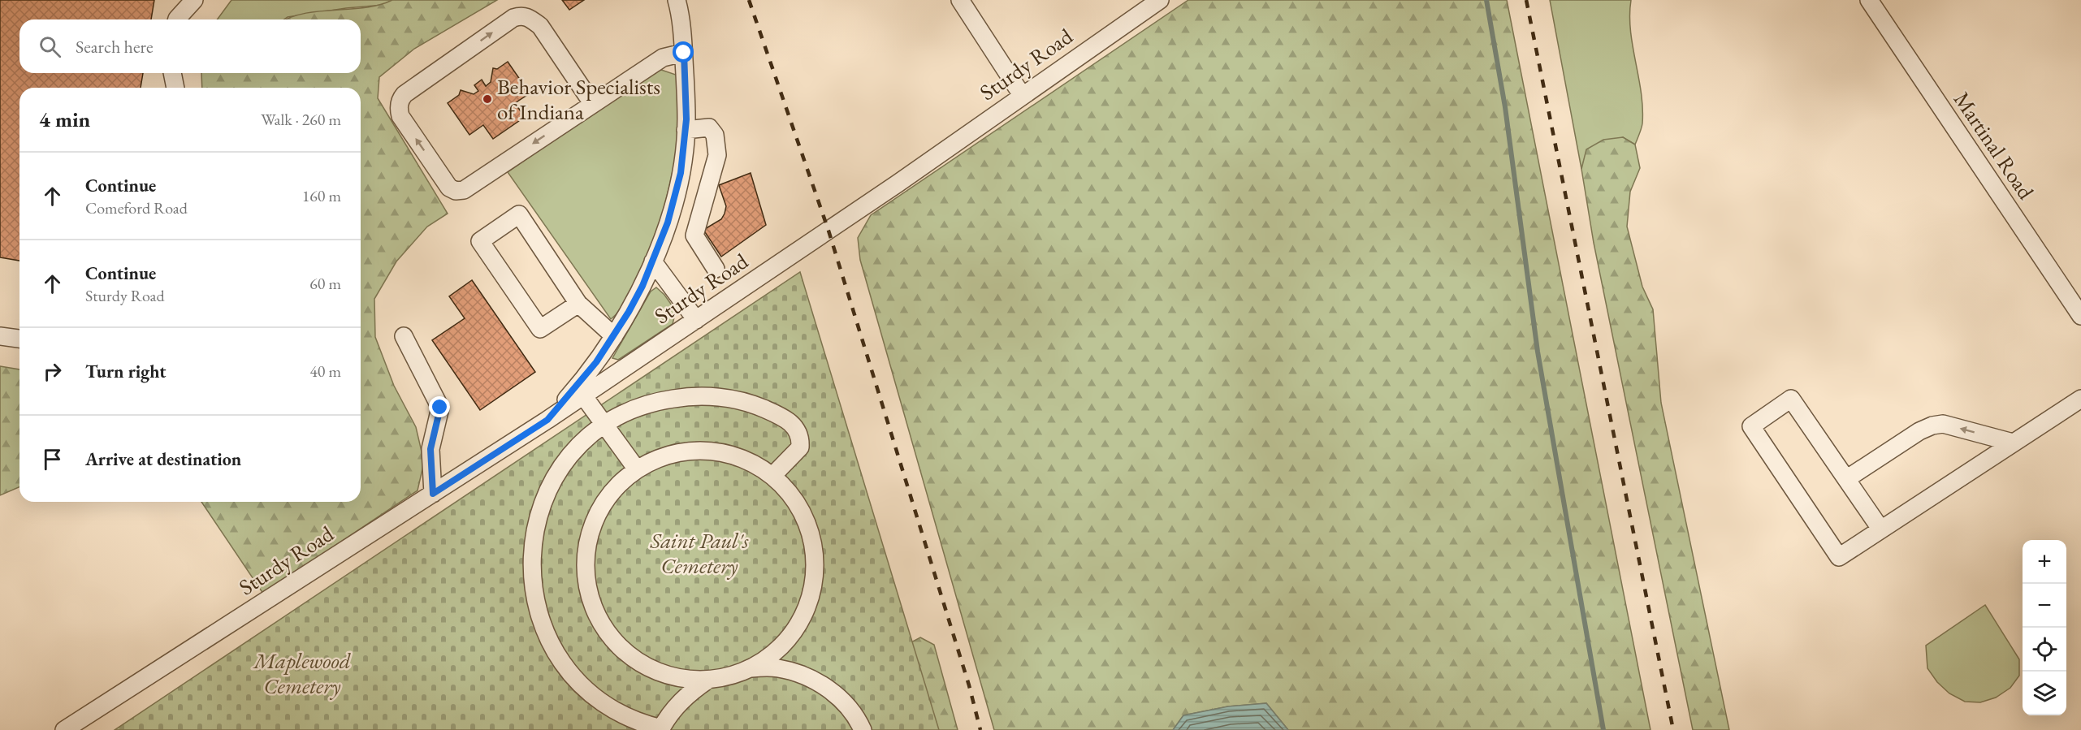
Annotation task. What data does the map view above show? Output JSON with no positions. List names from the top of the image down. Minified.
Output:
{"streets":{"street":["Sturdy Road","Martinal Road"]},"parks":["Saint Paul's Cemetery","Maplewood Cemetery"],"places":["Behavior Specialists of Indiana"],"page":{"search":"Search here","heading":["4 min","Walk · 260 m"],"list":[["Continue","Comeford Road","160 m"],["Continue","Sturdy Road","60 m"],["Turn right","40 m"],"Arrive at destination"],"map_buttons":["+","−"]}}
